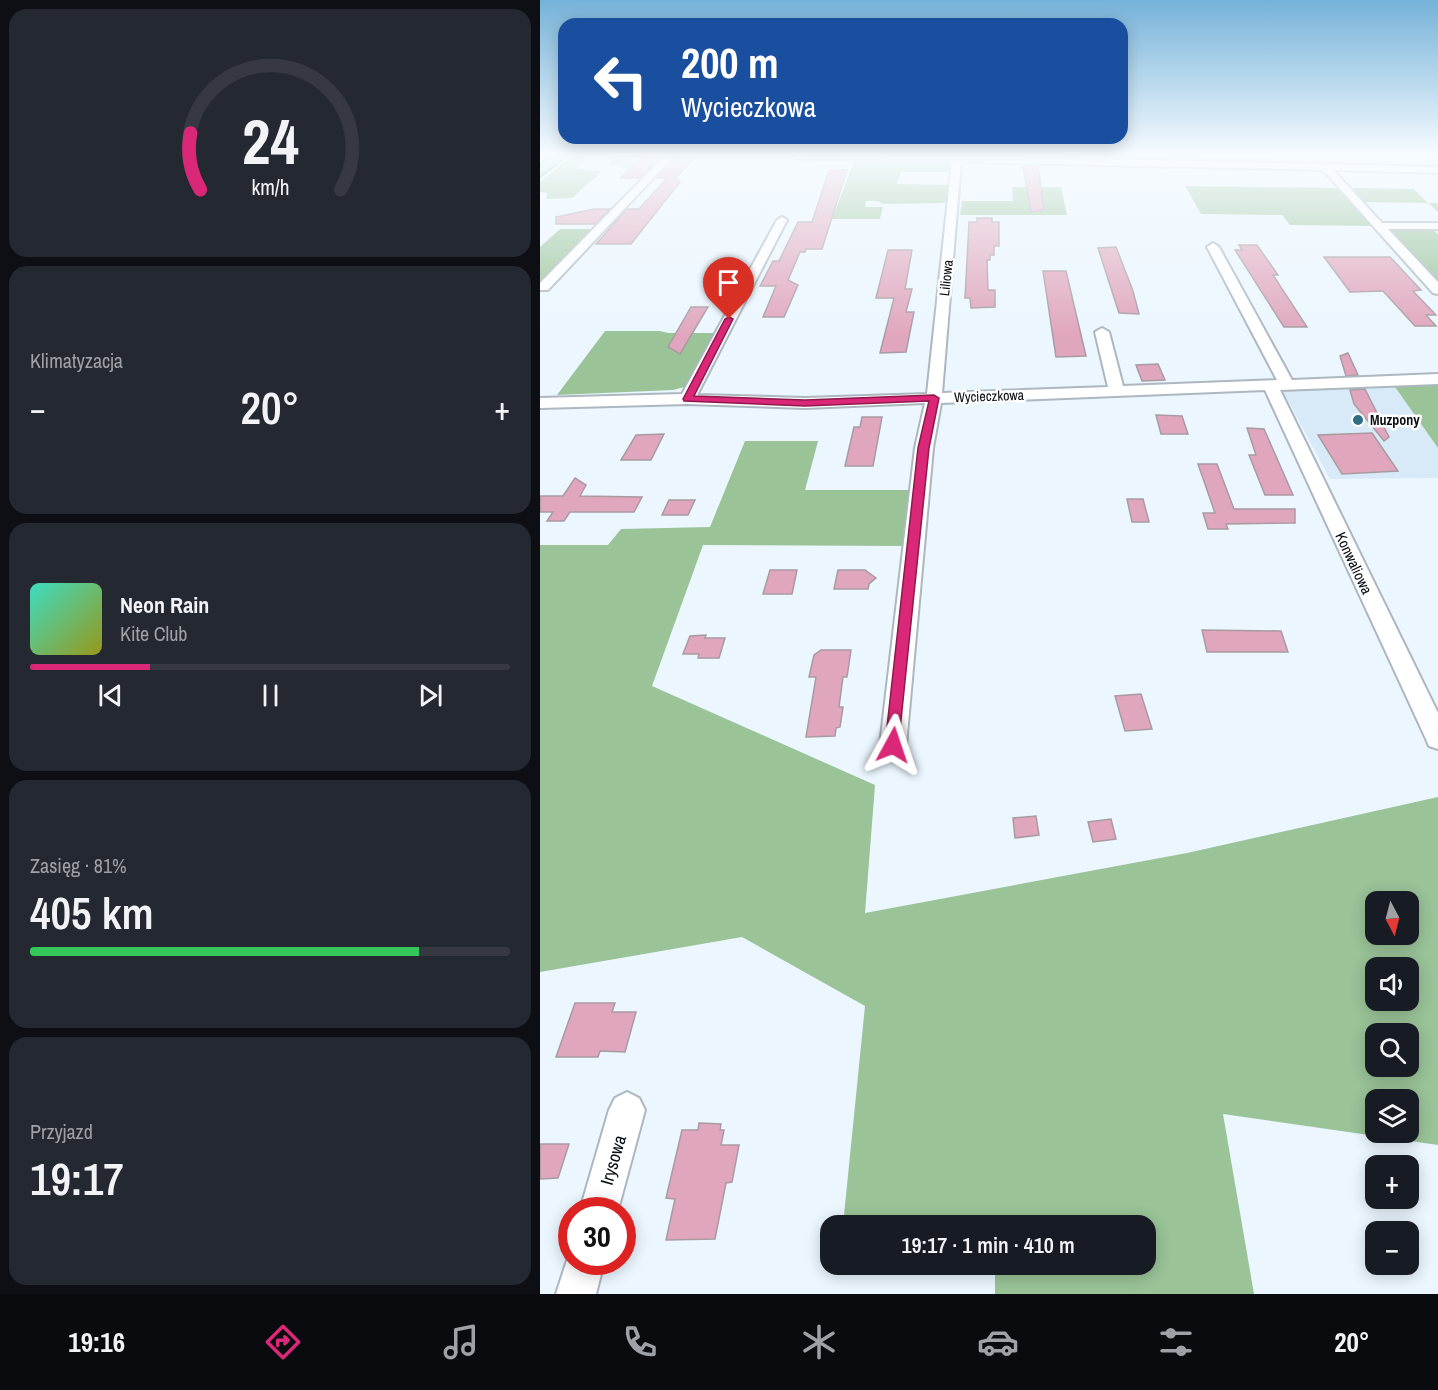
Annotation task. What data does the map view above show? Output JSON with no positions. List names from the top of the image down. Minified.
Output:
{"streets":{"street":["Liliowa","Wycieczkowa","Konwaliowa","Irysowa"]},"crossings":[["Liliowa","Wycieczkowa"],["Wycieczkowa","Konwaliowa"]],"places":["Muzpony"],"north":"bottom","page":{"turn":["200 m","Wycieczkowa"],"tile":["Klimatyzacja",["Zasięg · 81%","405 km"],["Przyjazd","19:17"]],"heat":["−","20°","+"],"song":["Neon Rain","Kite Club"],"map_buttons":["+","−"],"limit":"30","trip":"19:17 · 1 min · 410 m","tabs":["19:16","20°"],"gauge":["24","km/h"]}}
